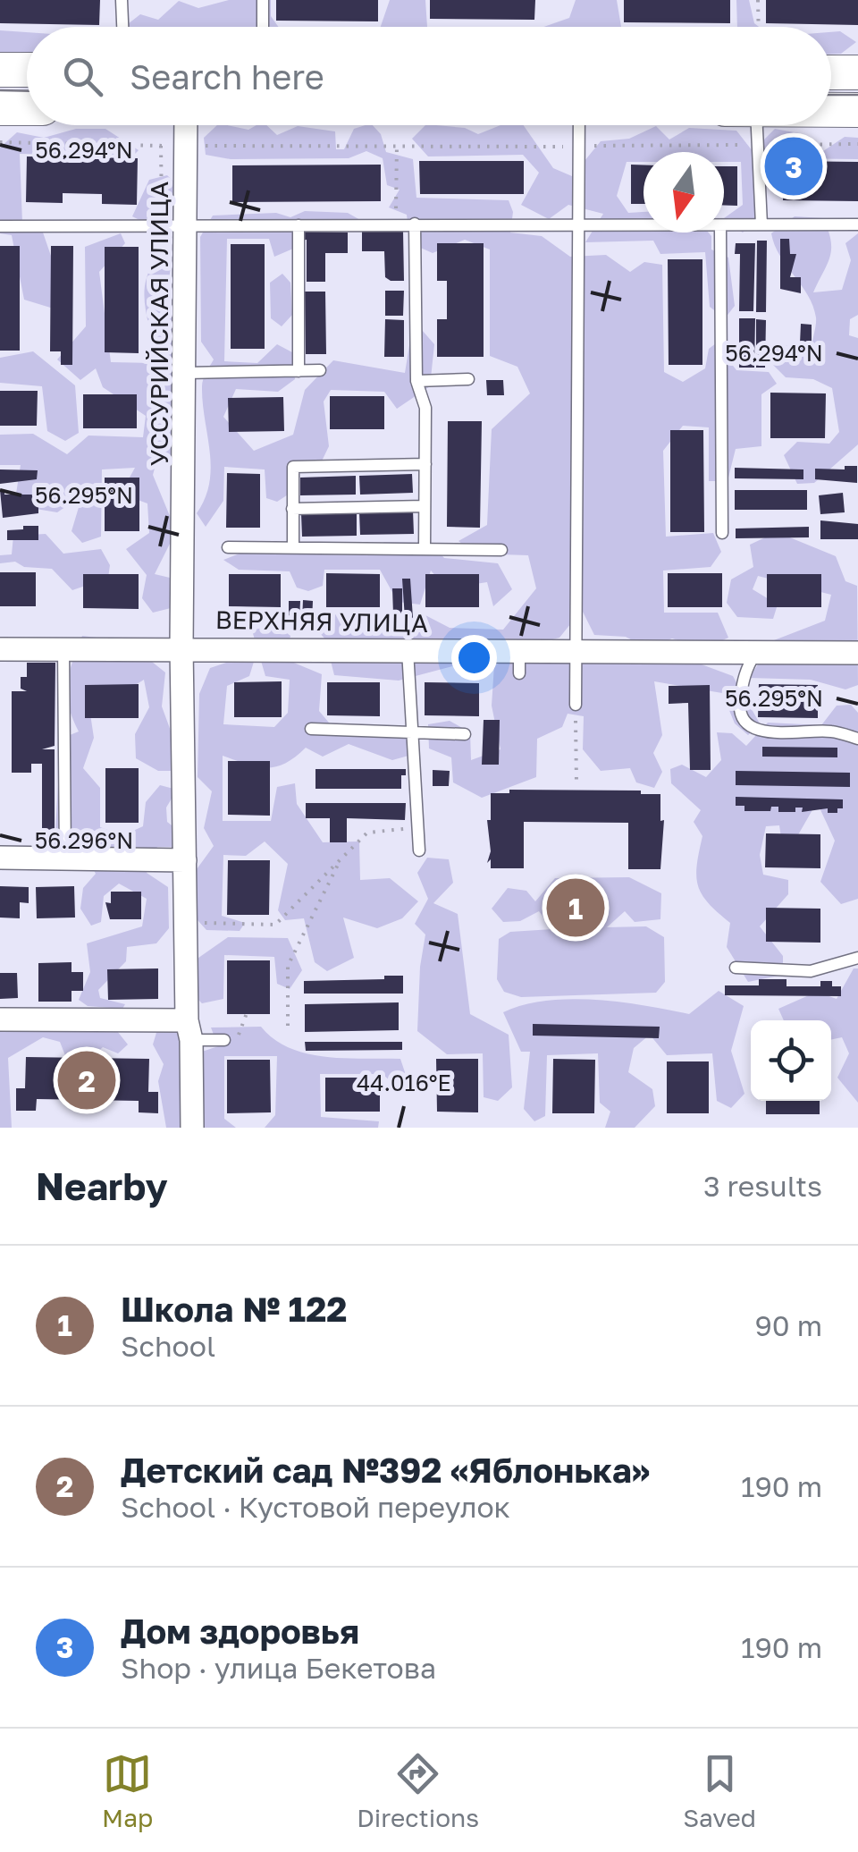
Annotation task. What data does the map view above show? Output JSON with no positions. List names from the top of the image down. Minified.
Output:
{"streets":{"street":["УССУРИЙСКАЯ УЛИЦА","ВЕРХНЯЯ УЛИЦА"]},"crossings":[["УССУРИЙСКАЯ УЛИЦА","ВЕРХНЯЯ УЛИЦА"]],"north":"bottom","page":{"search":"Search here","pins":["3","1","2"],"heading":["Nearby","3 results"],"list":[{"mark":"1","name":"Школа № 122","note":"School","value":"90 m"},{"mark":"2","name":"Детский сад №392 «Яблонька»","note":"School · Кустовой переулок","value":"190 m"},{"mark":"3","name":"Дом здоровья","note":"Shop · улица Бекетова","value":"190 m"}],"nav":["Map","Directions","Saved"]},"coordinates":["56.294°N","56.295°N","56.296°N","44.016°E"]}
